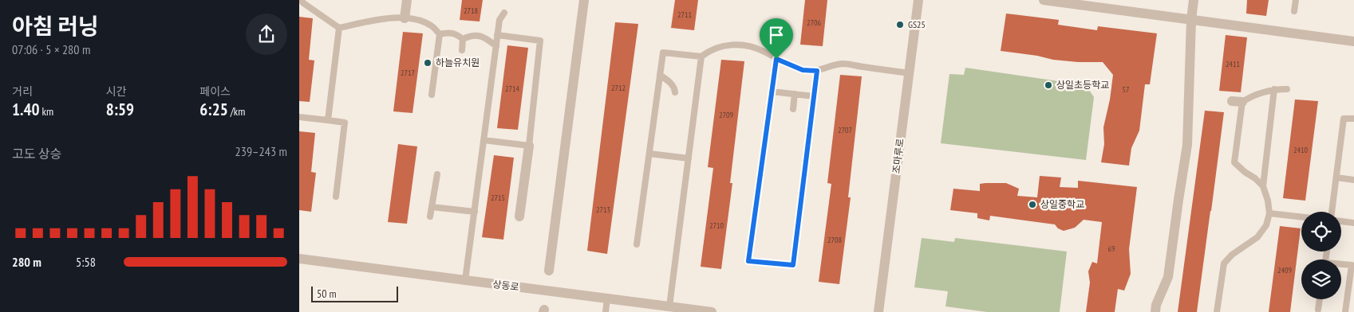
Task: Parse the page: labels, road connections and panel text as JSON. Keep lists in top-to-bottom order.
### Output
{
  "streets": {
    "street": ["조마루로", "상동로"]
  },
  "places": [
    "GS25",
    "하늘유치원",
    "상일초등학교",
    "상일중학교"
  ],
  "house_numbers": [
    "2718",
    "2711",
    "2706",
    "2411",
    "2717",
    "2712",
    "2714",
    "57",
    "2709",
    "2707",
    "2410",
    "2715",
    "2713",
    "2710",
    "2708",
    "69",
    "2409"
  ],
  "scale_bar": "50 m",
  "page": {
    "heading": ["아침 러닝", "07:06 · 5 × 280 m"],
    "stats": [
      ["거리", "1.40 km"],
      ["시간", "8:59"],
      ["페이스", "6:25 /km"]
    ],
    "chart": ["고도 상승", "239–243 m"],
    "list": [
      {
        "name": "280 m",
        "note": "5:58"
      }
    ],
    "scale": "50 m"
  }
}
